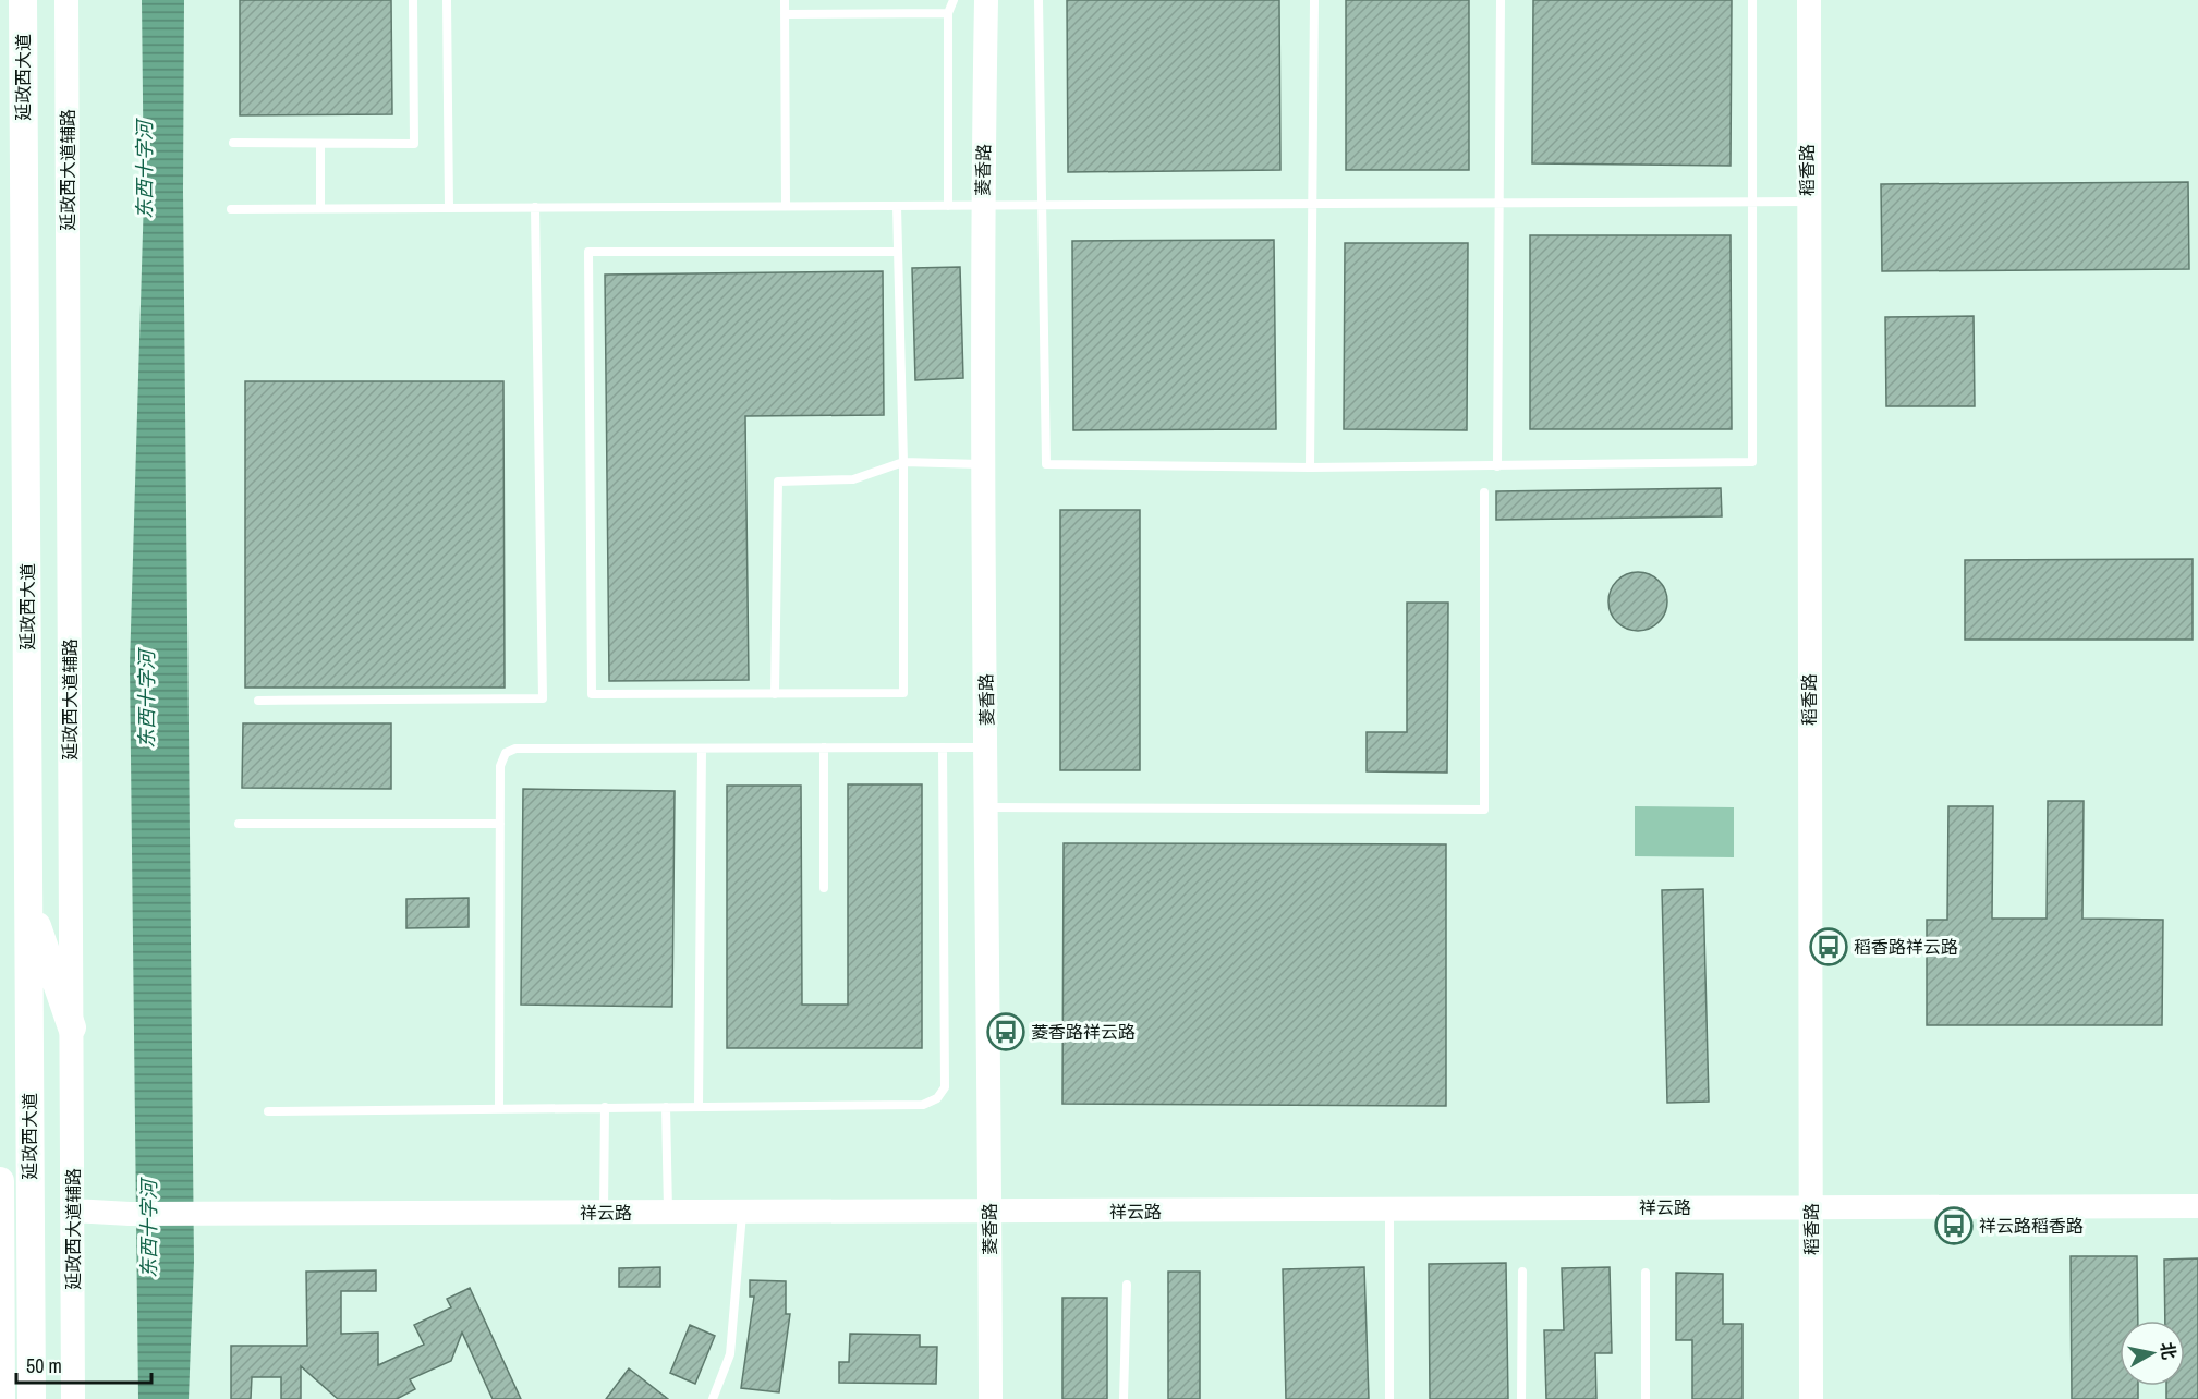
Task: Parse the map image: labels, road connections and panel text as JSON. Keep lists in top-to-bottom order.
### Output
{
  "streets": {
    "main road": ["延政西大道"],
    "street": [
      "延政西大道辅路",
      "菱香路",
      "稻香路",
      "祥云路"
    ]
  },
  "crossings": [
    ["延政西大道辅路", "祥云路"],
    ["菱香路", "祥云路"],
    ["稻香路", "祥云路"]
  ],
  "water": ["东西十字河"],
  "places": {
    "bus stop": ["稻香路祥云路", "菱香路祥云路", "祥云路稻香路"]
  },
  "scale_bar": "50 m",
  "north": "right"
}
